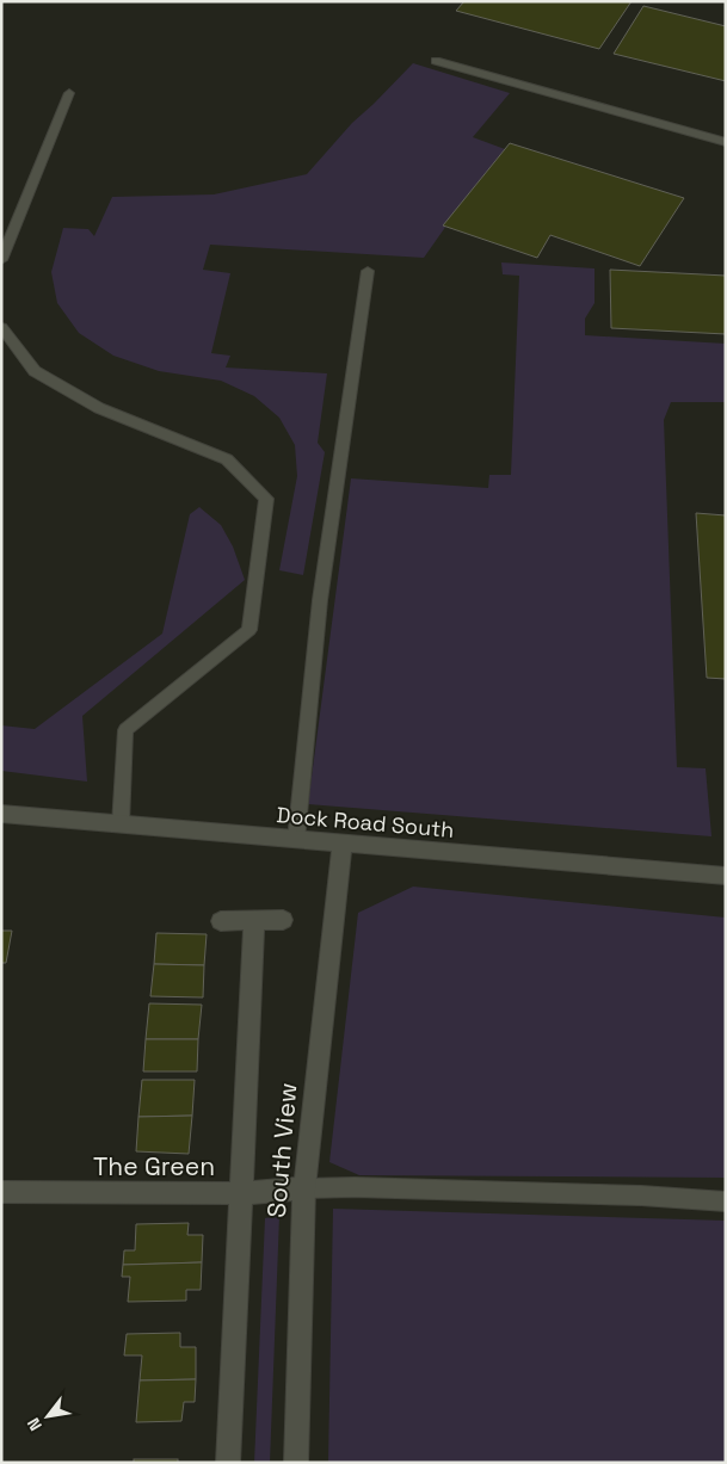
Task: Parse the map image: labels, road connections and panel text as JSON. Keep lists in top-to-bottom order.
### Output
{
  "streets": {
    "street": ["Dock Road South", "South View", "The Green"]
  },
  "crossings": [
    ["Dock Road South", "South View"],
    ["South View", "The Green"]
  ],
  "north": "bottom left"
}
